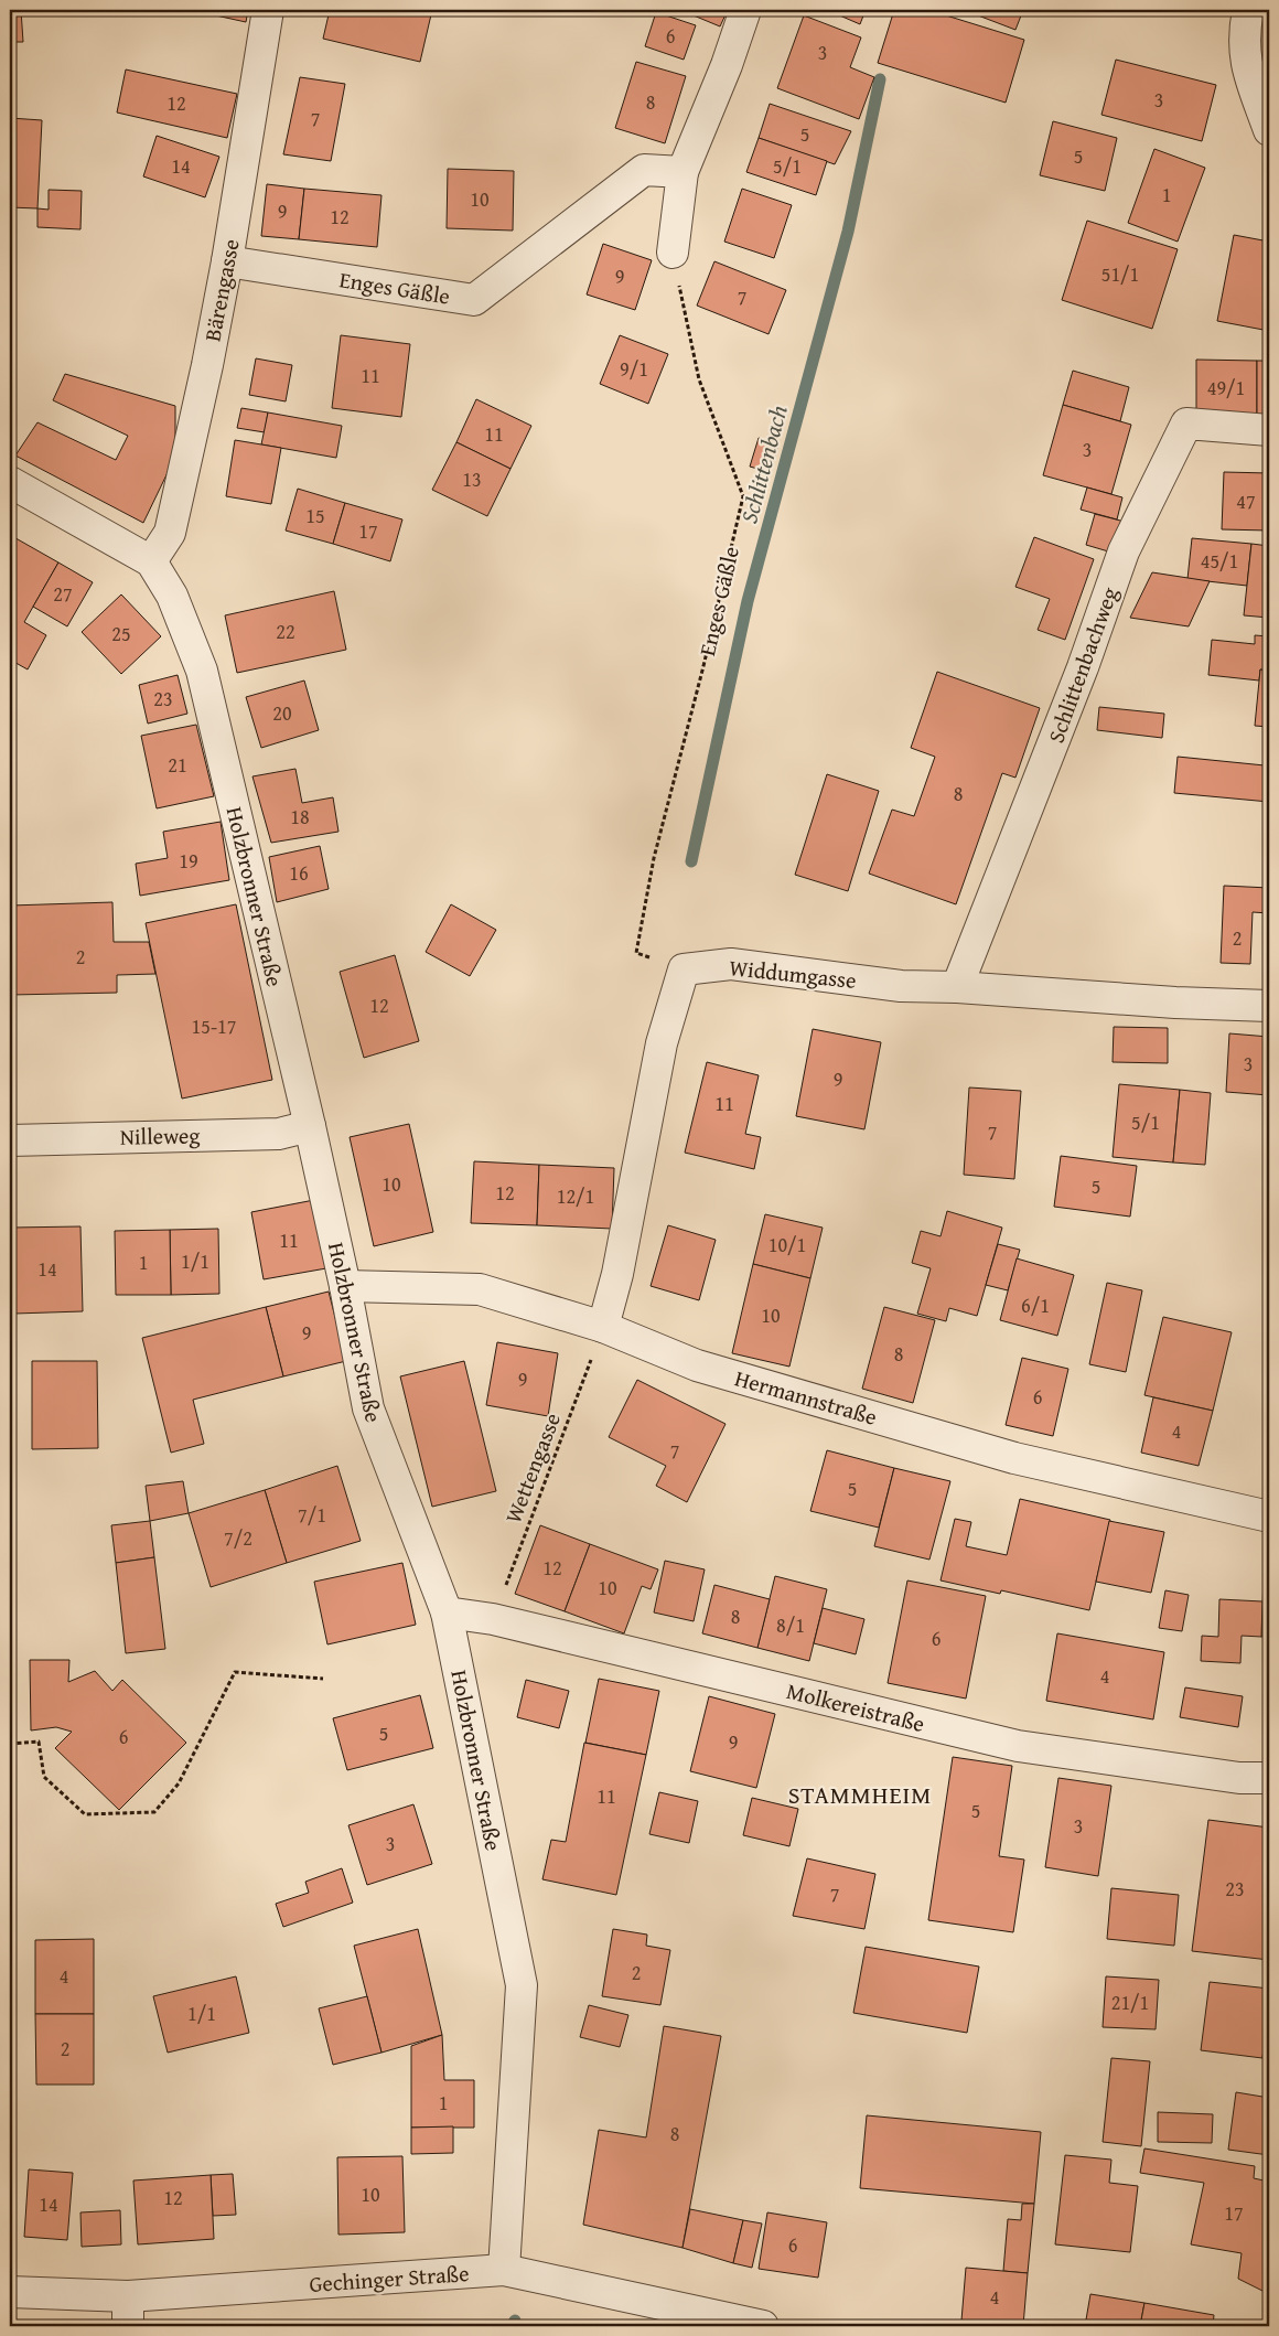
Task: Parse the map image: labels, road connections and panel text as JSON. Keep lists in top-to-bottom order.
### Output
{
  "streets": {
    "street": [
      "Enges Gäßle",
      "Bärengasse",
      "Schlittenbachweg",
      "Holzbronner Straße",
      "Widdumgasse",
      "Nilleweg",
      "Hermannstraße",
      "Molkereistraße",
      "Gechinger Straße"
    ],
    "path": ["Wettengasse"]
  },
  "crossings": [
    ["Enges Gäßle", "Bärengasse"],
    ["Enges Gäßle", "Widdumgasse"],
    ["Bärengasse", "Holzbronner Straße"],
    ["Schlittenbachweg", "Widdumgasse"],
    ["Holzbronner Straße", "Nilleweg"],
    ["Holzbronner Straße", "Hermannstraße"],
    ["Holzbronner Straße", "Molkereistraße"],
    ["Holzbronner Straße", "Gechinger Straße"],
    ["Hermannstraße", "Wettengasse"],
    ["Wettengasse", "Molkereistraße"]
  ],
  "districts": ["STAMMHEIM"],
  "water": ["Schlittenbach"],
  "house_numbers": [
    "6",
    "3",
    "3",
    "8",
    "12",
    "7",
    "5",
    "5",
    "14",
    "5/1",
    "1",
    "10",
    "9",
    "12",
    "51/1",
    "9",
    "7",
    "9/1",
    "11",
    "49/1",
    "11",
    "3",
    "13",
    "47",
    "15",
    "17",
    "45/1",
    "27",
    "22",
    "25",
    "23",
    "20",
    "21",
    "8",
    "18",
    "19",
    "16",
    "2",
    "2",
    "12",
    "15-17",
    "3",
    "9",
    "11",
    "5/1",
    "7",
    "10",
    "5",
    "12",
    "12/1",
    "11",
    "10/1",
    "1/1",
    "1",
    "14",
    "6/1",
    "10",
    "9",
    "8",
    "9",
    "6",
    "4",
    "7",
    "5",
    "7/1",
    "7/2",
    "12",
    "10",
    "8",
    "8/1",
    "6",
    "4",
    "5",
    "6",
    "9",
    "11",
    "5",
    "3",
    "3",
    "23",
    "7",
    "2",
    "4",
    "21/1",
    "1/1",
    "2",
    "1",
    "8",
    "10",
    "12",
    "14",
    "17",
    "6",
    "4"
  ]
}
